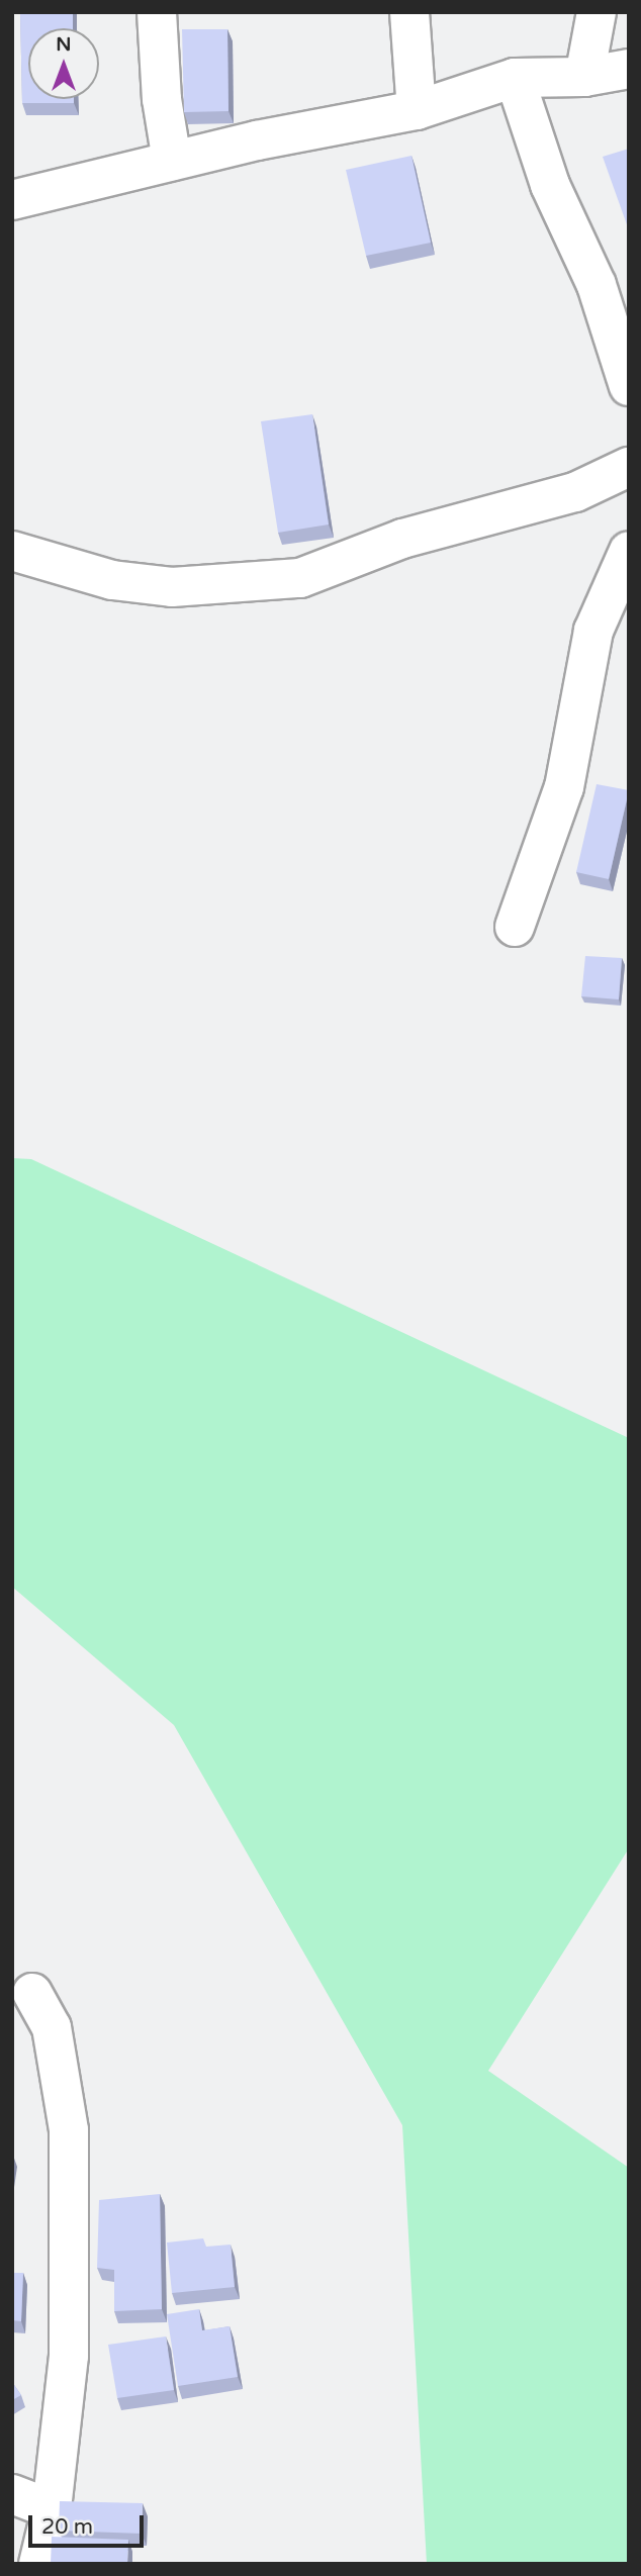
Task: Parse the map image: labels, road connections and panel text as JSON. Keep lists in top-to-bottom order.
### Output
{
  "scale_bar": "20 m",
  "north": "top"
}
